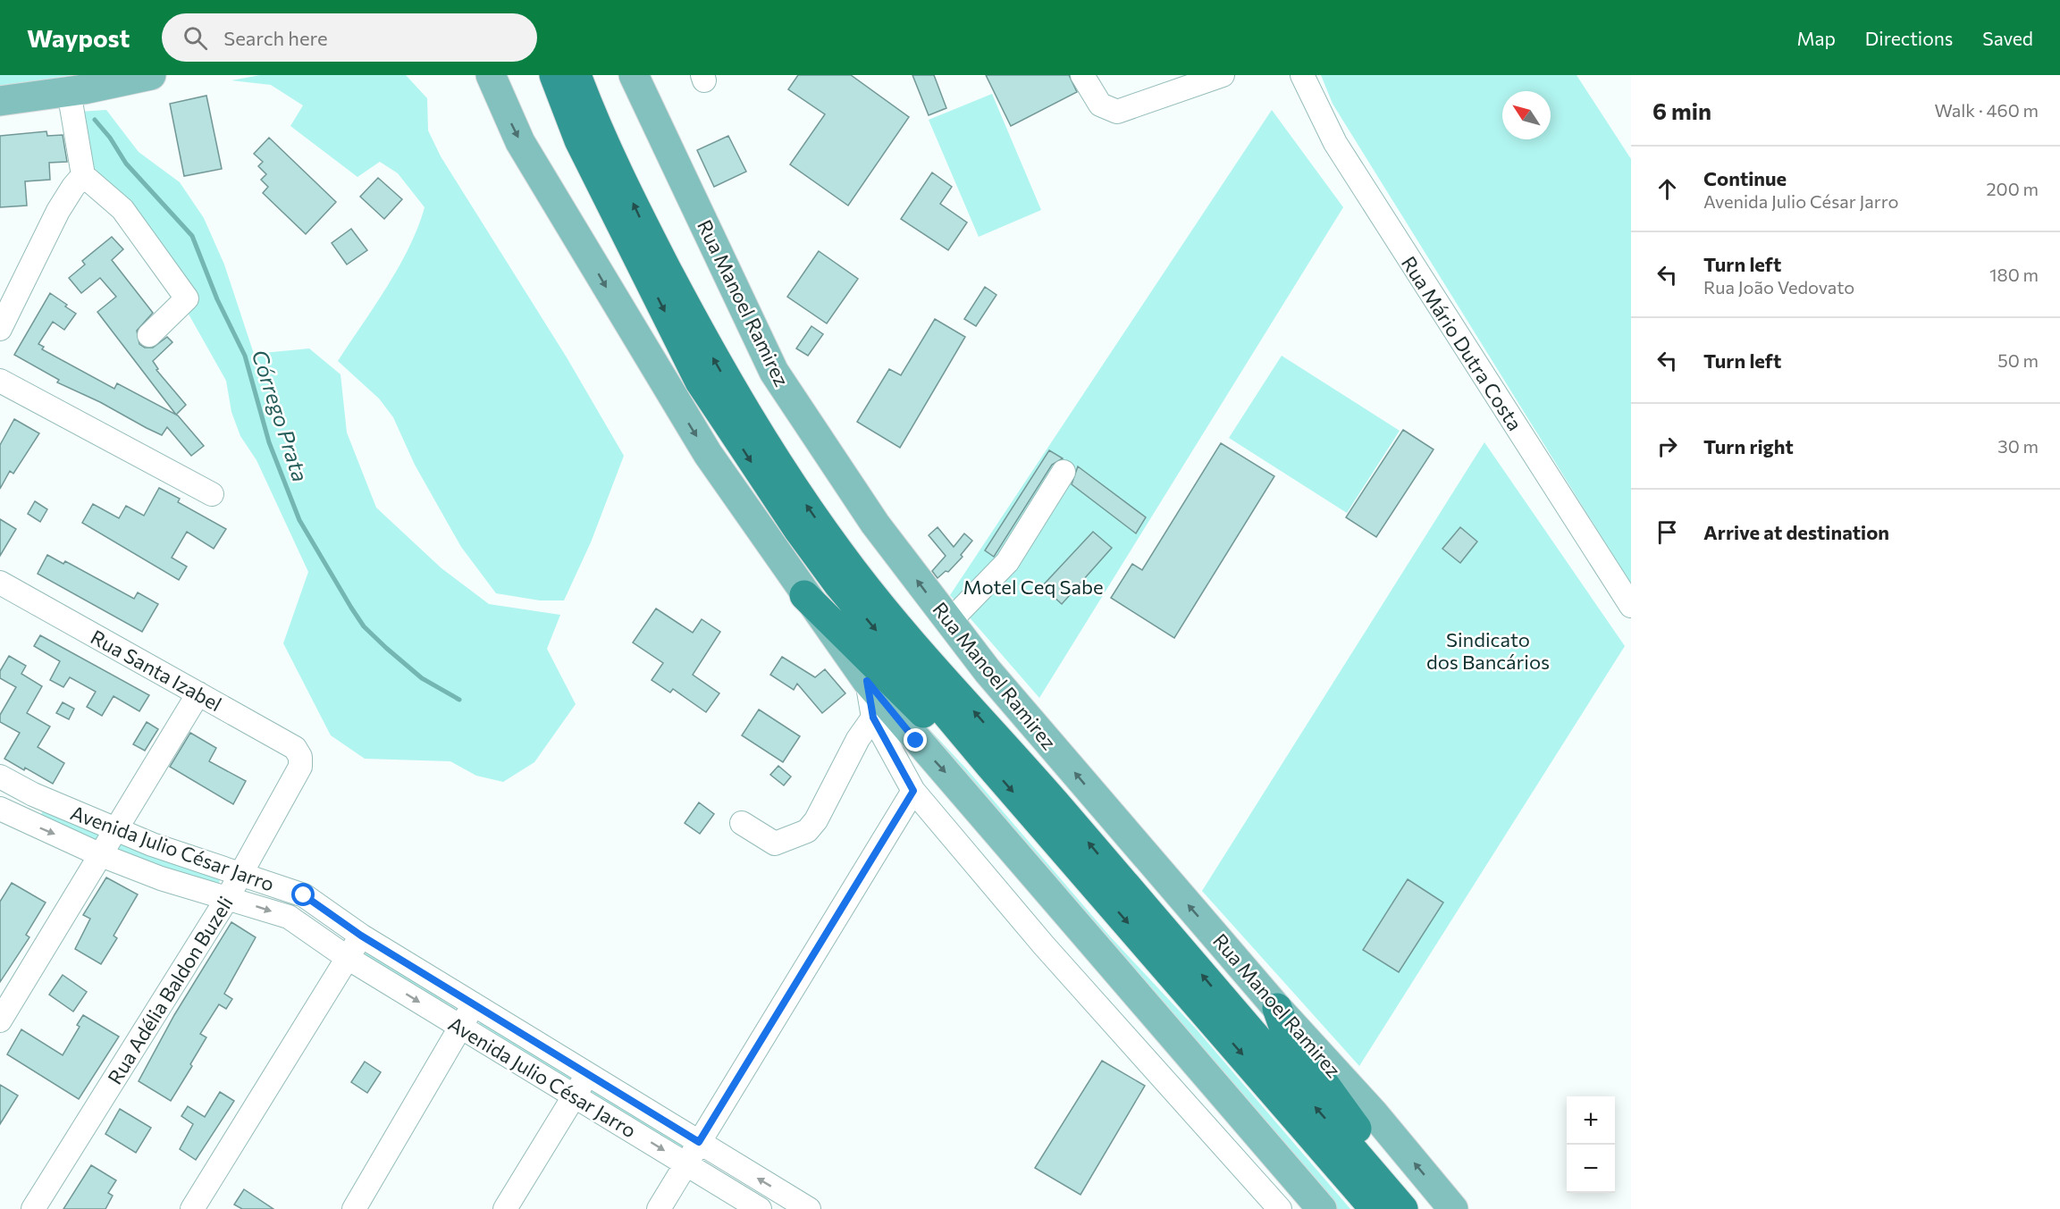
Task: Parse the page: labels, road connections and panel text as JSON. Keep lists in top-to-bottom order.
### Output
{
  "streets": {
    "main road": ["Rua Manoel Ramirez"],
    "street": [
      "Rua Mário Dutra Costa",
      "Rua Santa Izabel",
      "Avenida Julio César Jarro",
      "Rua Adélia Baldon Buzeli"
    ]
  },
  "crossings": [
    ["Rua Santa Izabel", "Rua Adélia Baldon Buzeli"],
    ["Avenida Julio César Jarro", "Rua Adélia Baldon Buzeli"]
  ],
  "water": ["Córrego Prata"],
  "parks": ["Motel Ceq Sabe", "Sindicato dos Bancários"],
  "north": "top left",
  "page": {
    "header": "Waypost",
    "search": "Search here",
    "nav": ["Map", "Directions", "Saved"],
    "heading": ["6 min", "Walk · 460 m"],
    "list": [
      ["Continue", "Avenida Julio César Jarro", "200 m"],
      ["Turn left", "Rua João Vedovato", "180 m"],
      ["Turn left", "50 m"],
      ["Turn right", "30 m"],
      "Arrive at destination"
    ],
    "map_buttons": ["+", "−"]
  }
}
